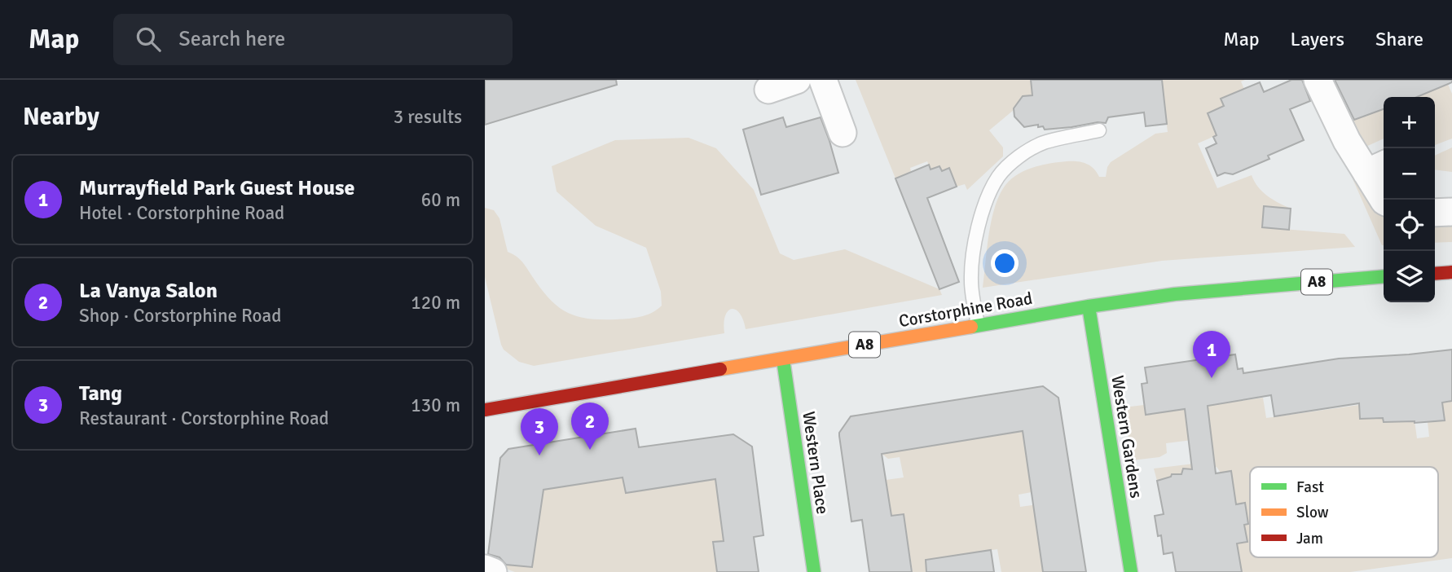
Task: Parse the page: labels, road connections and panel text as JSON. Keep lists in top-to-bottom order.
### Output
{
  "streets": {
    "main road": [
      "A8",
      "Corstorphine Road",
      "Western Gardens",
      "Western Place"
    ]
  },
  "crossings": [
    ["Corstorphine Road", "Western Gardens"],
    ["Corstorphine Road", "Western Place"]
  ],
  "legend": ["Fast", "Slow", "Jam"],
  "page": {
    "header": "Map",
    "search": "Search here",
    "nav": ["Map", "Layers", "Share"],
    "heading": ["Nearby", "3 results"],
    "map_buttons": ["+", "−"],
    "list": [
      {
        "mark": "1",
        "name": "Murrayfield Park Guest House",
        "note": "Hotel · Corstorphine Road",
        "value": "60 m"
      },
      {
        "mark": "2",
        "name": "La Vanya Salon",
        "note": "Shop · Corstorphine Road",
        "value": "120 m"
      },
      {
        "mark": "3",
        "name": "Tang",
        "note": "Restaurant · Corstorphine Road",
        "value": "130 m"
      }
    ],
    "pins": ["1", "2", "3"]
  }
}
